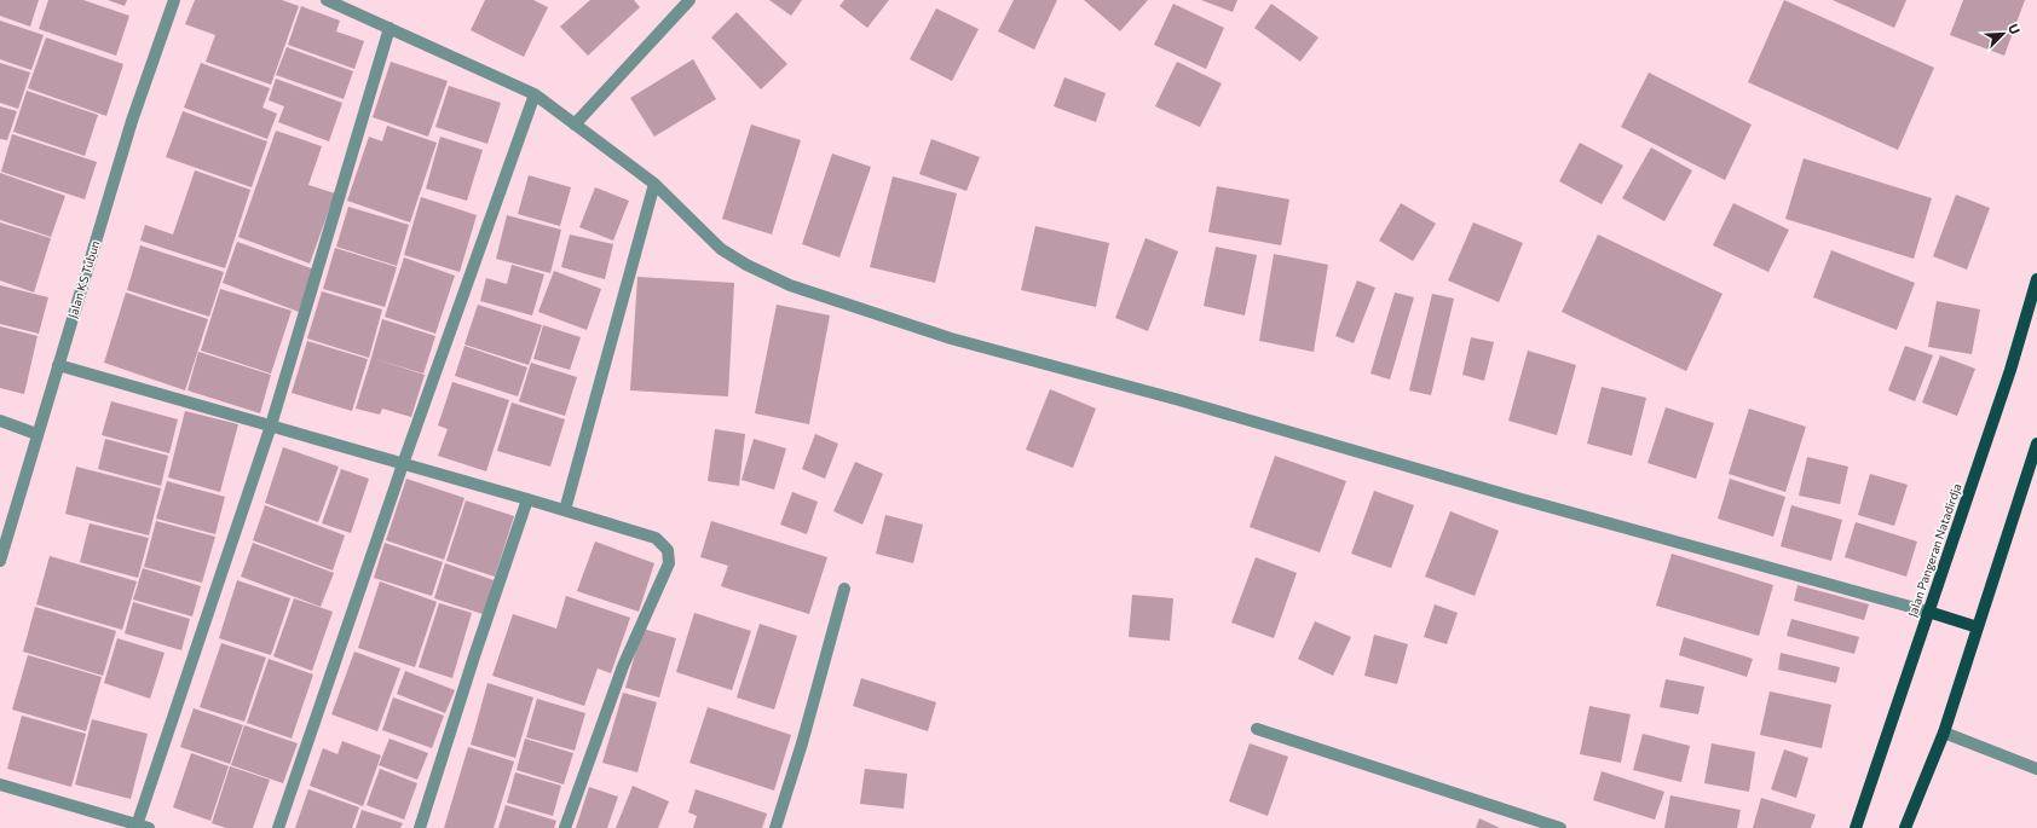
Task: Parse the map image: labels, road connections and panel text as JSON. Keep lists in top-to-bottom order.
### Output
{
  "streets": {
    "main road": ["Jalan Pangeran Natadirdja"],
    "street": ["Jalan KS Tubun"]
  },
  "north": "top right"
}
